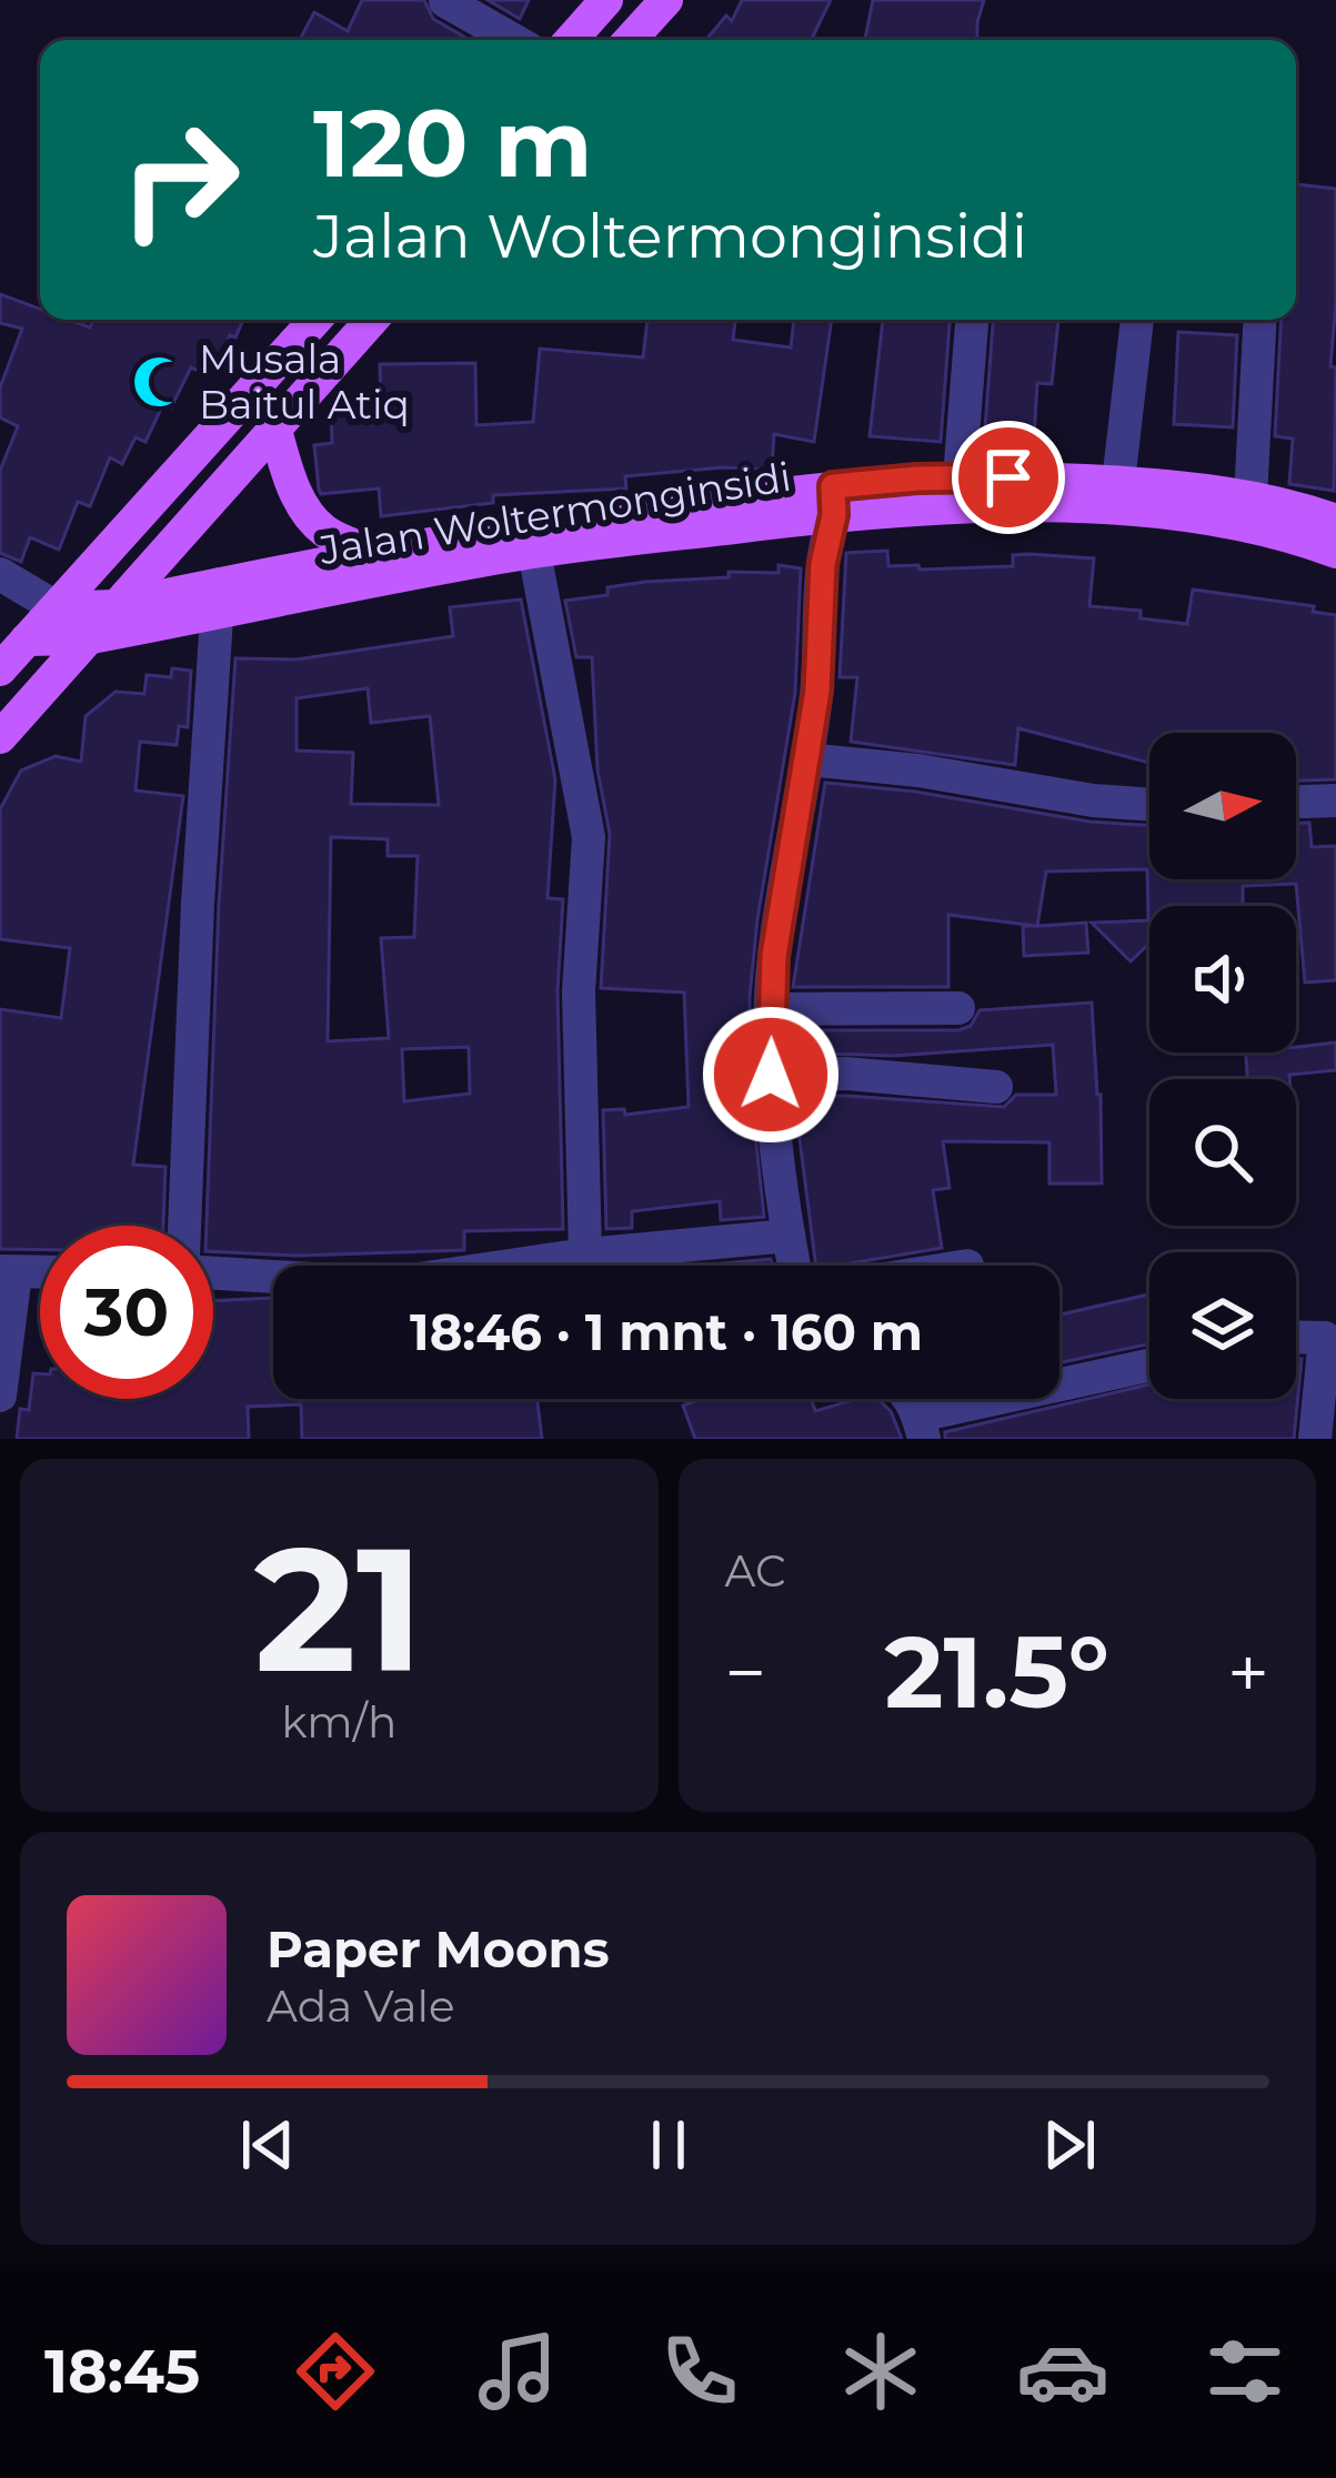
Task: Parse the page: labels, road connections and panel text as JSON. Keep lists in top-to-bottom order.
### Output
{
  "streets": {
    "main road": ["Jalan Woltermonginsidi"]
  },
  "places": {
    "mosque": ["Musala Baitul Atiq"]
  },
  "north": "right",
  "page": {
    "turn": ["120 m", "Jalan Woltermonginsidi"],
    "limit": "30",
    "trip": "18:46 · 1 mnt · 160 m",
    "tile": [
      ["21", "km/h"],
      "AC"
    ],
    "heat": ["−", "21.5°", "+"],
    "song": ["Paper Moons", "Ada Vale"],
    "tabs": "18:45"
  }
}
